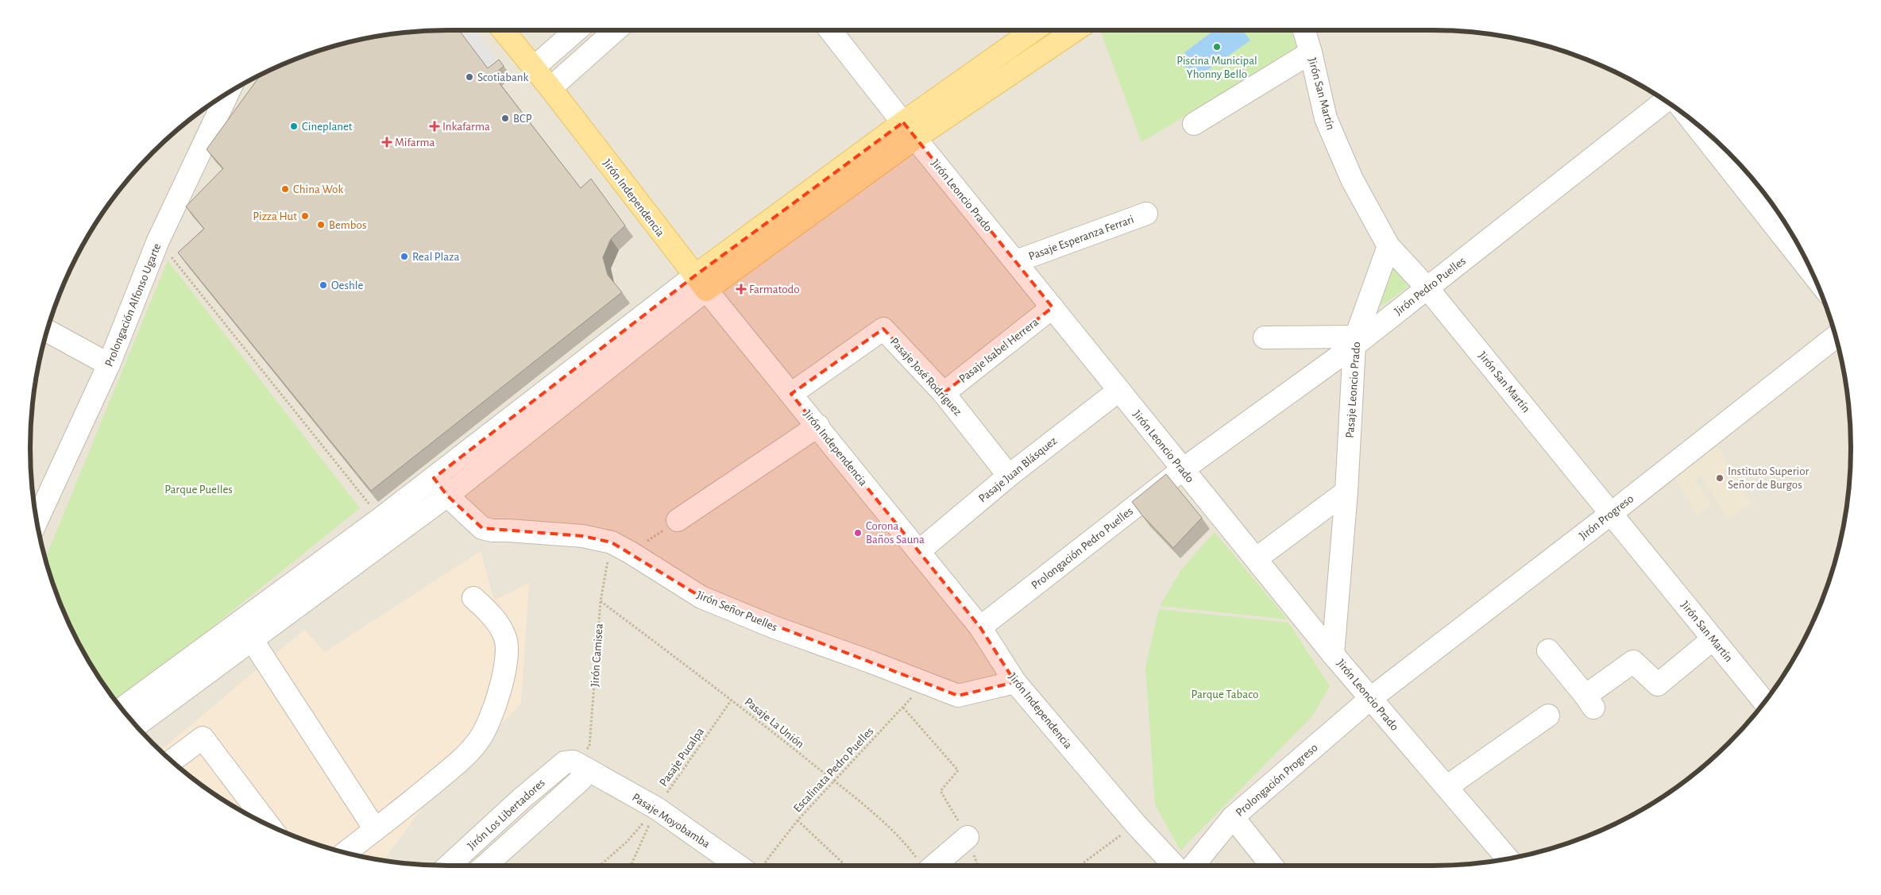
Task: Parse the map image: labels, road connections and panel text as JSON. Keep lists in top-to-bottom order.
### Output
{
  "streets": {
    "main road": ["Jirón Independencia"],
    "street": [
      "Jirón San Martín",
      "Jirón Leoncio Prado",
      "Pasaje Esperanza Ferrari",
      "Jirón Pedro Puelles",
      "Prolongación Alfonso Ugarte",
      "Pasaje Isabel Herrera",
      "Pasaje José Rodríguez",
      "Pasaje Leoncio Prado",
      "Pasaje Juan Blásquez",
      "Jirón Progreso",
      "Prolongación Pedro Puelles",
      "Jirón Señor Puelles",
      "Prolongación Progreso",
      "Jirón Los Libertadores",
      "Pasaje Moyobamba"
    ],
    "path": [
      "Jirón Camisea",
      "Pasaje La Unión",
      "Pasaje Pucalpa",
      "Escalinata Pedro Puelles"
    ]
  },
  "crossings": [
    ["Jirón San Martín", "Jirón Pedro Puelles"],
    ["Jirón San Martín", "Pasaje Leoncio Prado"],
    ["Jirón San Martín", "Jirón Progreso"],
    ["Jirón Leoncio Prado", "Pasaje Esperanza Ferrari"],
    ["Jirón Leoncio Prado", "Jirón Pedro Puelles"],
    ["Jirón Leoncio Prado", "Pasaje Isabel Herrera"],
    ["Jirón Leoncio Prado", "Pasaje Leoncio Prado"],
    ["Jirón Leoncio Prado", "Pasaje Juan Blásquez"],
    ["Jirón Leoncio Prado", "Jirón Progreso"],
    ["Jirón Leoncio Prado", "Prolongación Pedro Puelles"],
    ["Jirón Leoncio Prado", "Prolongación Progreso"],
    ["Jirón Independencia", "Pasaje José Rodríguez"],
    ["Jirón Independencia", "Pasaje Juan Blásquez"],
    ["Jirón Independencia", "Prolongación Pedro Puelles"],
    ["Jirón Independencia", "Jirón Señor Puelles"],
    ["Jirón Pedro Puelles", "Pasaje Leoncio Prado"],
    ["Jirón Pedro Puelles", "Prolongación Pedro Puelles"],
    ["Pasaje Isabel Herrera", "Pasaje José Rodríguez"],
    ["Pasaje José Rodríguez", "Pasaje Juan Blásquez"],
    ["Jirón Progreso", "Prolongación Progreso"],
    ["Jirón Señor Puelles", "Jirón Camisea"],
    ["Jirón Señor Puelles", "Escalinata Pedro Puelles"],
    ["Jirón Camisea", "Pasaje La Unión"],
    ["Jirón Camisea", "Jirón Los Libertadores"],
    ["Jirón Camisea", "Pasaje Moyobamba"],
    ["Pasaje La Unión", "Pasaje Pucalpa"],
    ["Pasaje La Unión", "Escalinata Pedro Puelles"],
    ["Pasaje Pucalpa", "Pasaje Moyobamba"],
    ["Jirón Los Libertadores", "Pasaje Moyobamba"]
  ],
  "parks": ["Parque Puelles", "Parque Tabaco"],
  "places": {
    "other": [
      "Piscina Municipal Yhonny Bello",
      "Scotiabank",
      "BCP",
      "Cineplanet",
      "China Wok",
      "Pizza Hut",
      "Bembos",
      "Real Plaza",
      "Oeshle",
      "Instituto Superior Señor de Burgos",
      "Corona Baños Sauna"
    ],
    "health": ["Inkafarma", "Mifarma", "Farmatodo"]
  }
}
